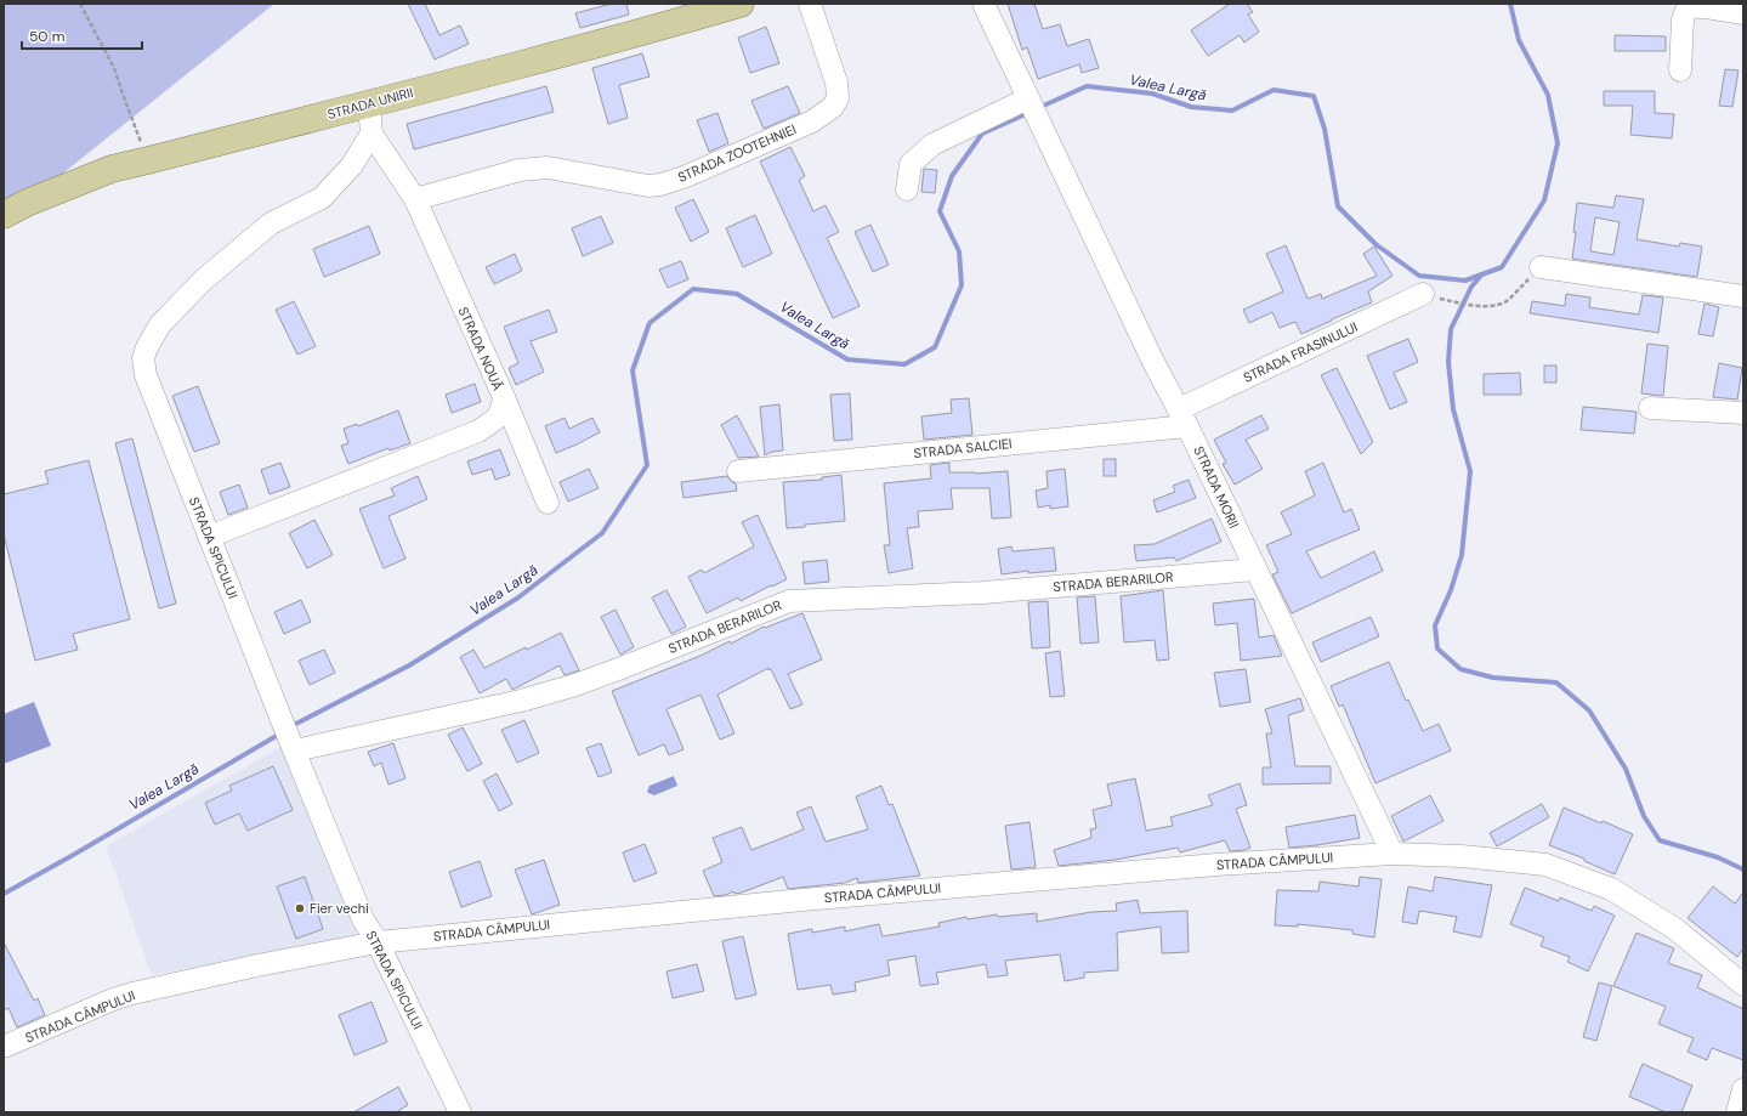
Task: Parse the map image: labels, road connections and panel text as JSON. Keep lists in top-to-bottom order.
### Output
{
  "streets": {
    "main road": ["STRADA UNIRII"],
    "street": [
      "STRADA ZOOTEHNIEI",
      "STRADA NOUĂ",
      "STRADA FRASINULUI",
      "STRADA SALCIEI",
      "STRADA MORII",
      "STRADA SPICULUI",
      "STRADA BERARILOR",
      "STRADA CÂMPULUI"
    ]
  },
  "crossings": [
    ["STRADA UNIRII", "STRADA NOUĂ"],
    ["STRADA ZOOTEHNIEI", "STRADA NOUĂ"],
    ["STRADA NOUĂ", "STRADA SPICULUI"],
    ["STRADA FRASINULUI", "STRADA SALCIEI"],
    ["STRADA FRASINULUI", "STRADA MORII"],
    ["STRADA SALCIEI", "STRADA MORII"],
    ["STRADA MORII", "STRADA BERARILOR"],
    ["STRADA MORII", "STRADA CÂMPULUI"],
    ["STRADA SPICULUI", "STRADA BERARILOR"],
    ["STRADA SPICULUI", "STRADA CÂMPULUI"]
  ],
  "water": ["Valea Largă"],
  "places": ["Fier vechi"],
  "scale_bar": "50 m"
}
